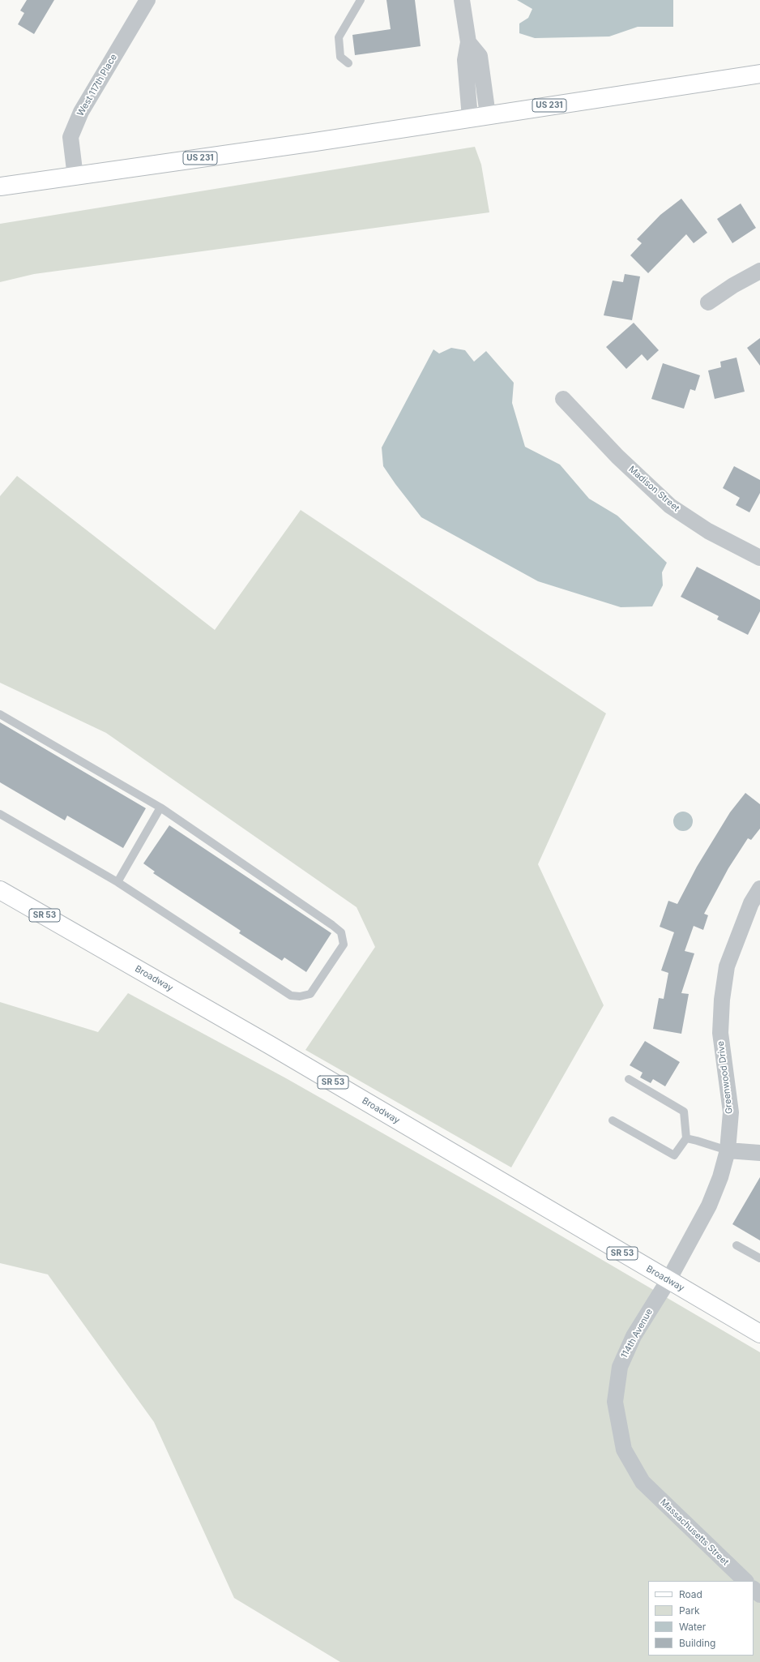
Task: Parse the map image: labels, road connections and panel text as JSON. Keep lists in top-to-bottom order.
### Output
{
  "streets": {
    "main road": ["US 231", "SR 53", "Broadway"],
    "street": [
      "West 117th Place",
      "Madison Street",
      "Greenwood Drive",
      "114th Avenue",
      "Massachusetts Street"
    ]
  },
  "crossings": [
    ["West 117th Place", "US 231"],
    ["Broadway", "Greenwood Drive"],
    ["Broadway", "114th Avenue"],
    ["Greenwood Drive", "114th Avenue"],
    ["114th Avenue", "Massachusetts Street"]
  ],
  "legend": [
    "Road",
    "Park",
    "Water",
    "Building"
  ]
}
